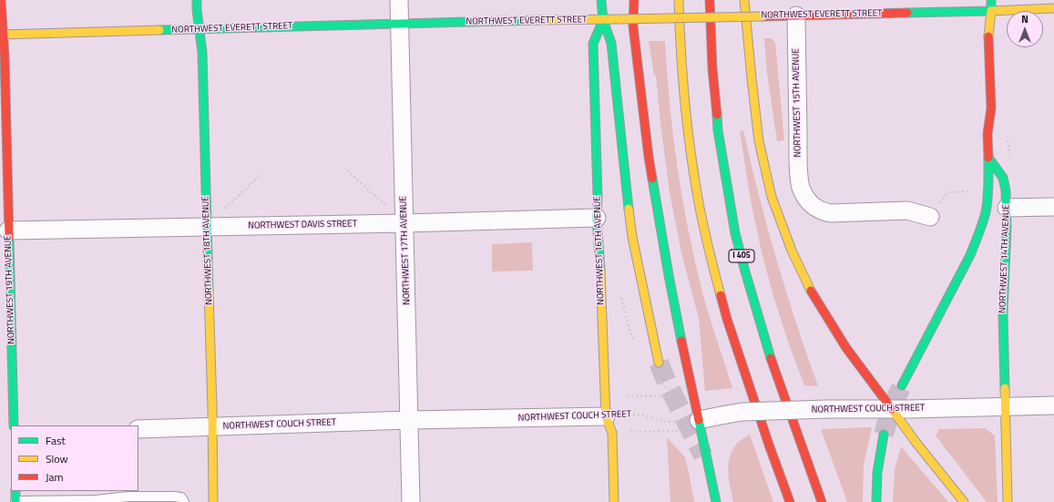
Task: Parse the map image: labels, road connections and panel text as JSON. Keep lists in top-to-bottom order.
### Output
{
  "streets": {
    "main road": [
      "NORTHWEST EVERETT STREET",
      "NORTHWEST 18TH AVENUE",
      "NORTHWEST 16TH AVENUE",
      "I 405",
      "NORTHWEST 14TH AVENUE",
      "NORTHWEST 19TH AVENUE"
    ],
    "street": [
      "NORTHWEST 15TH AVENUE",
      "NORTHWEST DAVIS STREET",
      "NORTHWEST 17TH AVENUE",
      "NORTHWEST COUCH STREET"
    ]
  },
  "crossings": [
    ["NORTHWEST EVERETT STREET", "NORTHWEST 15TH AVENUE"],
    ["NORTHWEST EVERETT STREET", "NORTHWEST 18TH AVENUE"],
    ["NORTHWEST EVERETT STREET", "NORTHWEST 17TH AVENUE"],
    ["NORTHWEST EVERETT STREET", "NORTHWEST 16TH AVENUE"],
    ["NORTHWEST EVERETT STREET", "NORTHWEST 19TH AVENUE"],
    ["NORTHWEST DAVIS STREET", "NORTHWEST 18TH AVENUE"],
    ["NORTHWEST DAVIS STREET", "NORTHWEST 17TH AVENUE"],
    ["NORTHWEST DAVIS STREET", "NORTHWEST 16TH AVENUE"],
    ["NORTHWEST DAVIS STREET", "NORTHWEST 19TH AVENUE"],
    ["NORTHWEST 18TH AVENUE", "NORTHWEST COUCH STREET"],
    ["NORTHWEST 17TH AVENUE", "NORTHWEST COUCH STREET"],
    ["NORTHWEST 16TH AVENUE", "NORTHWEST COUCH STREET"],
    ["NORTHWEST 14TH AVENUE", "NORTHWEST COUCH STREET"]
  ],
  "legend": ["Fast", "Slow", "Jam"],
  "north": "top"
}
